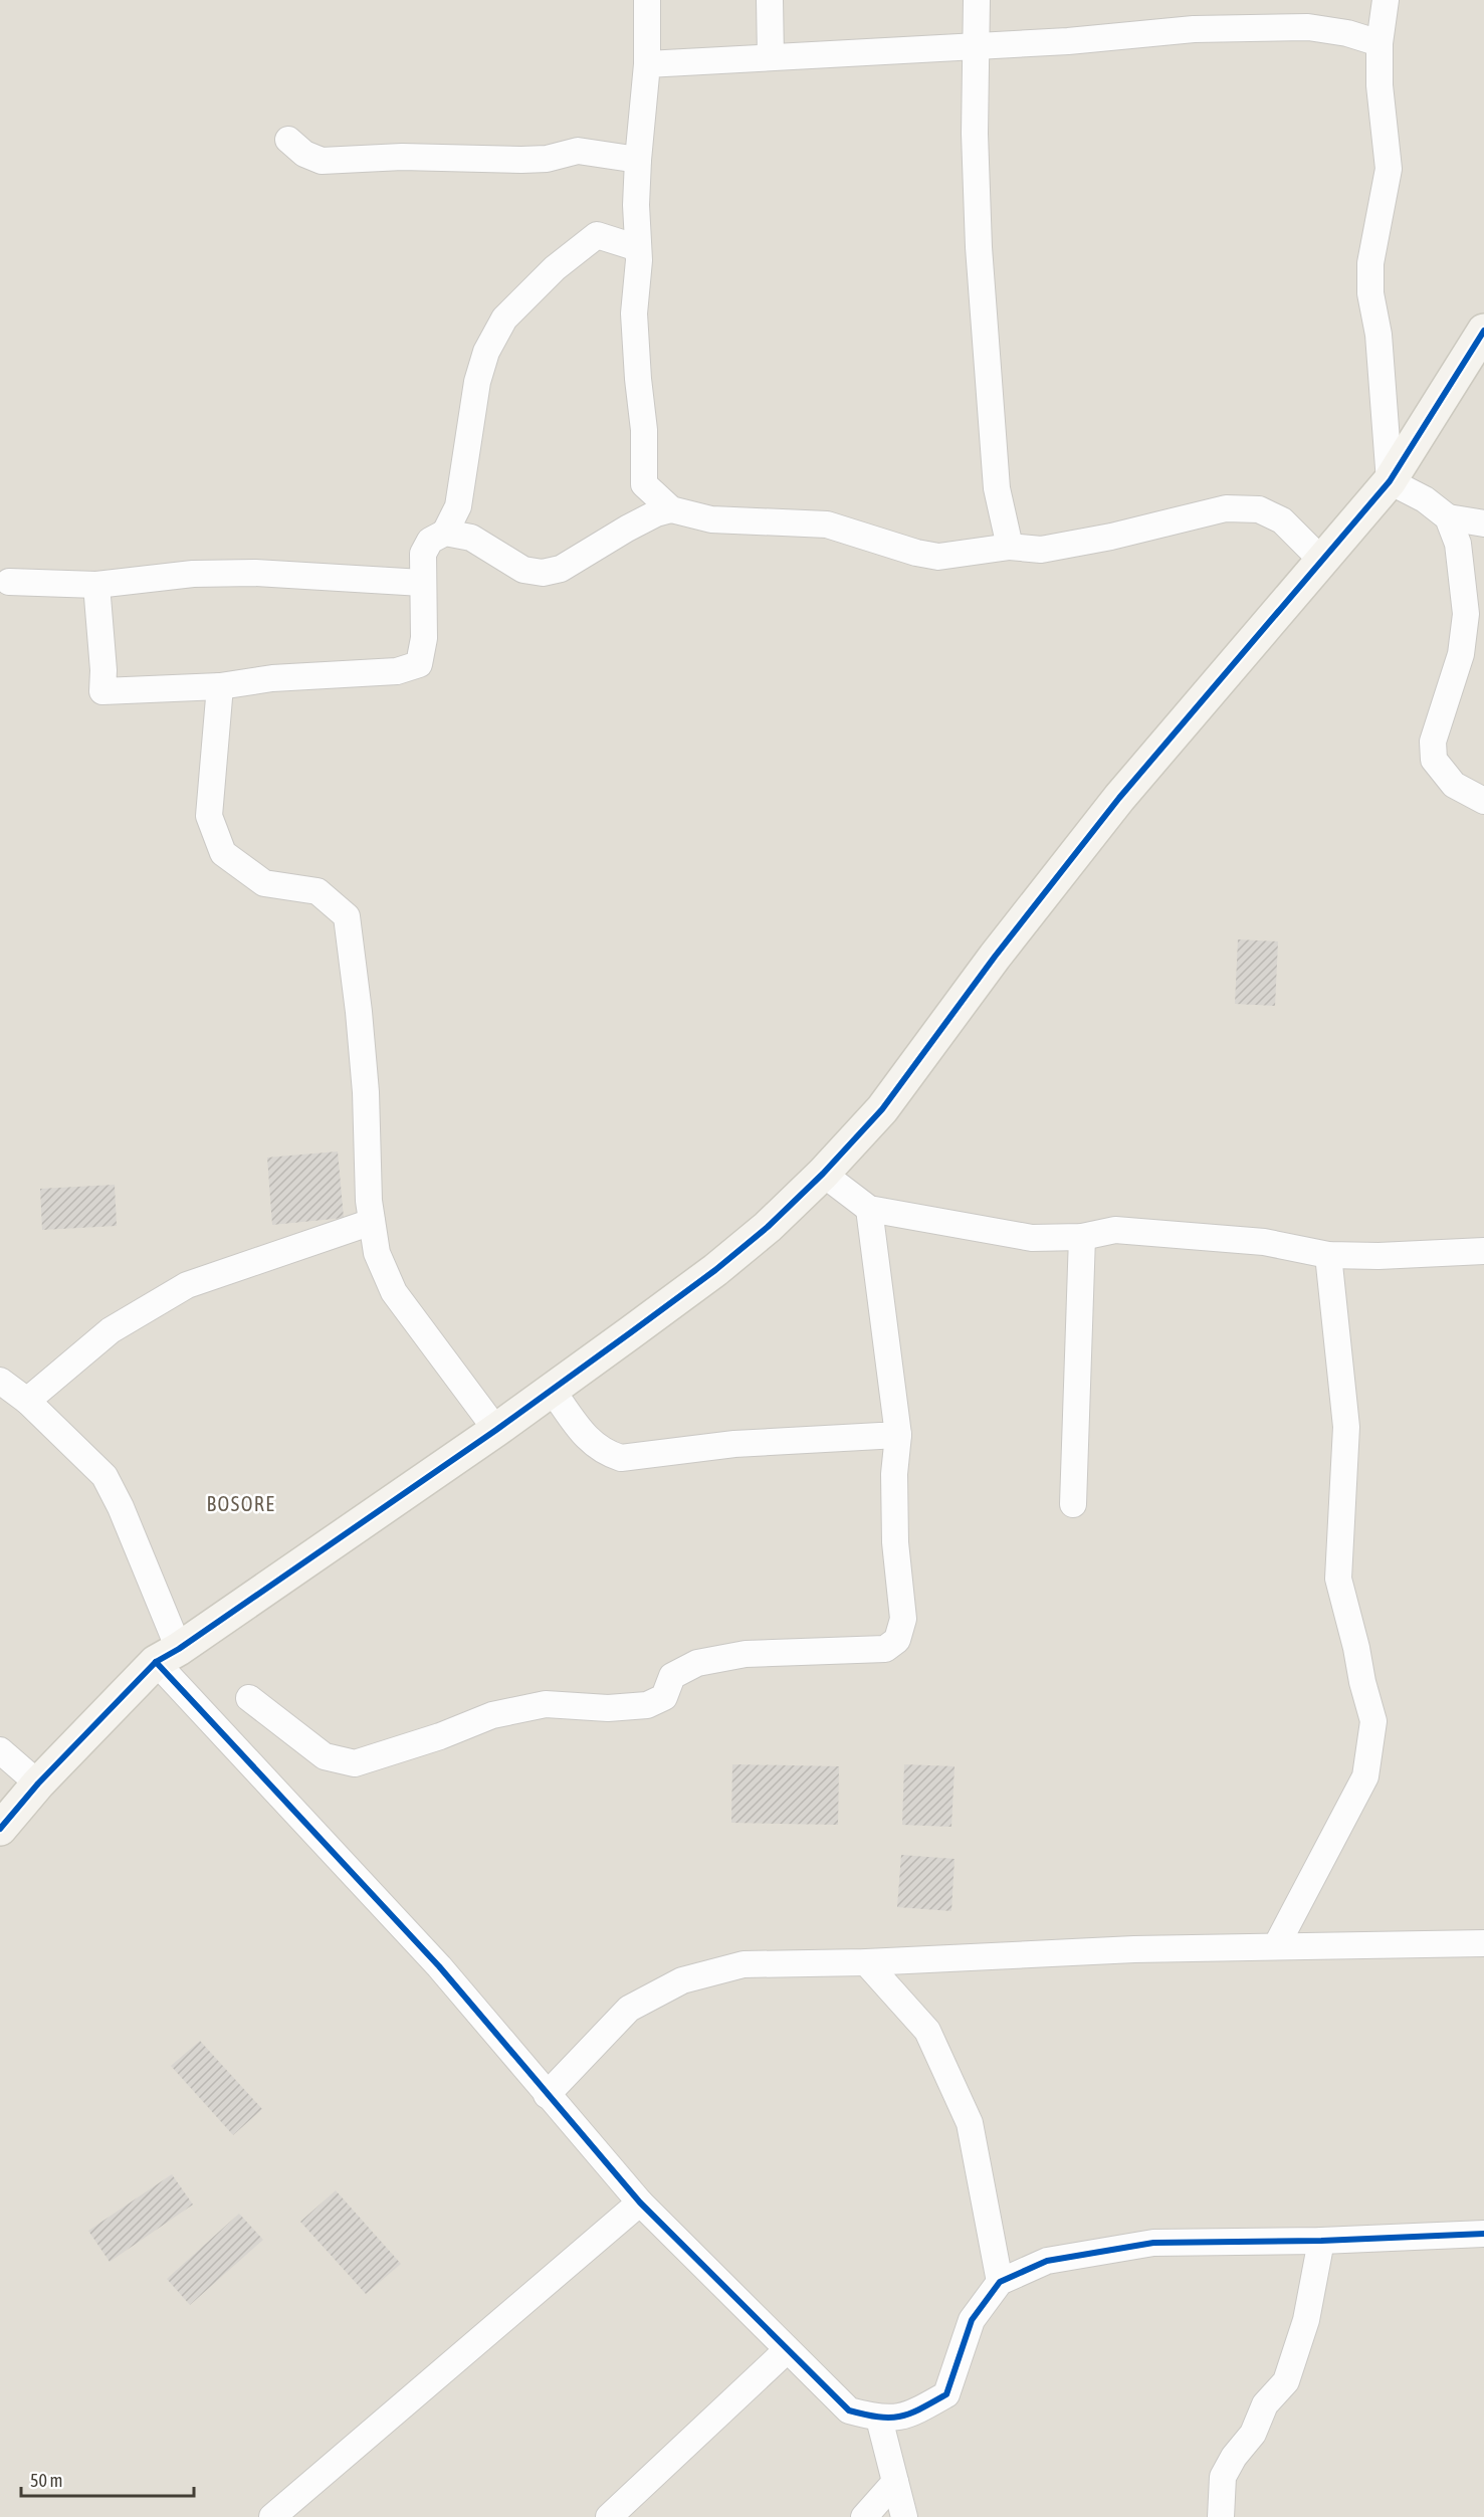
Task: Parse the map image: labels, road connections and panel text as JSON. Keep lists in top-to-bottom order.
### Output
{
  "districts": ["BOSORE"],
  "scale_bar": "50 m"
}
